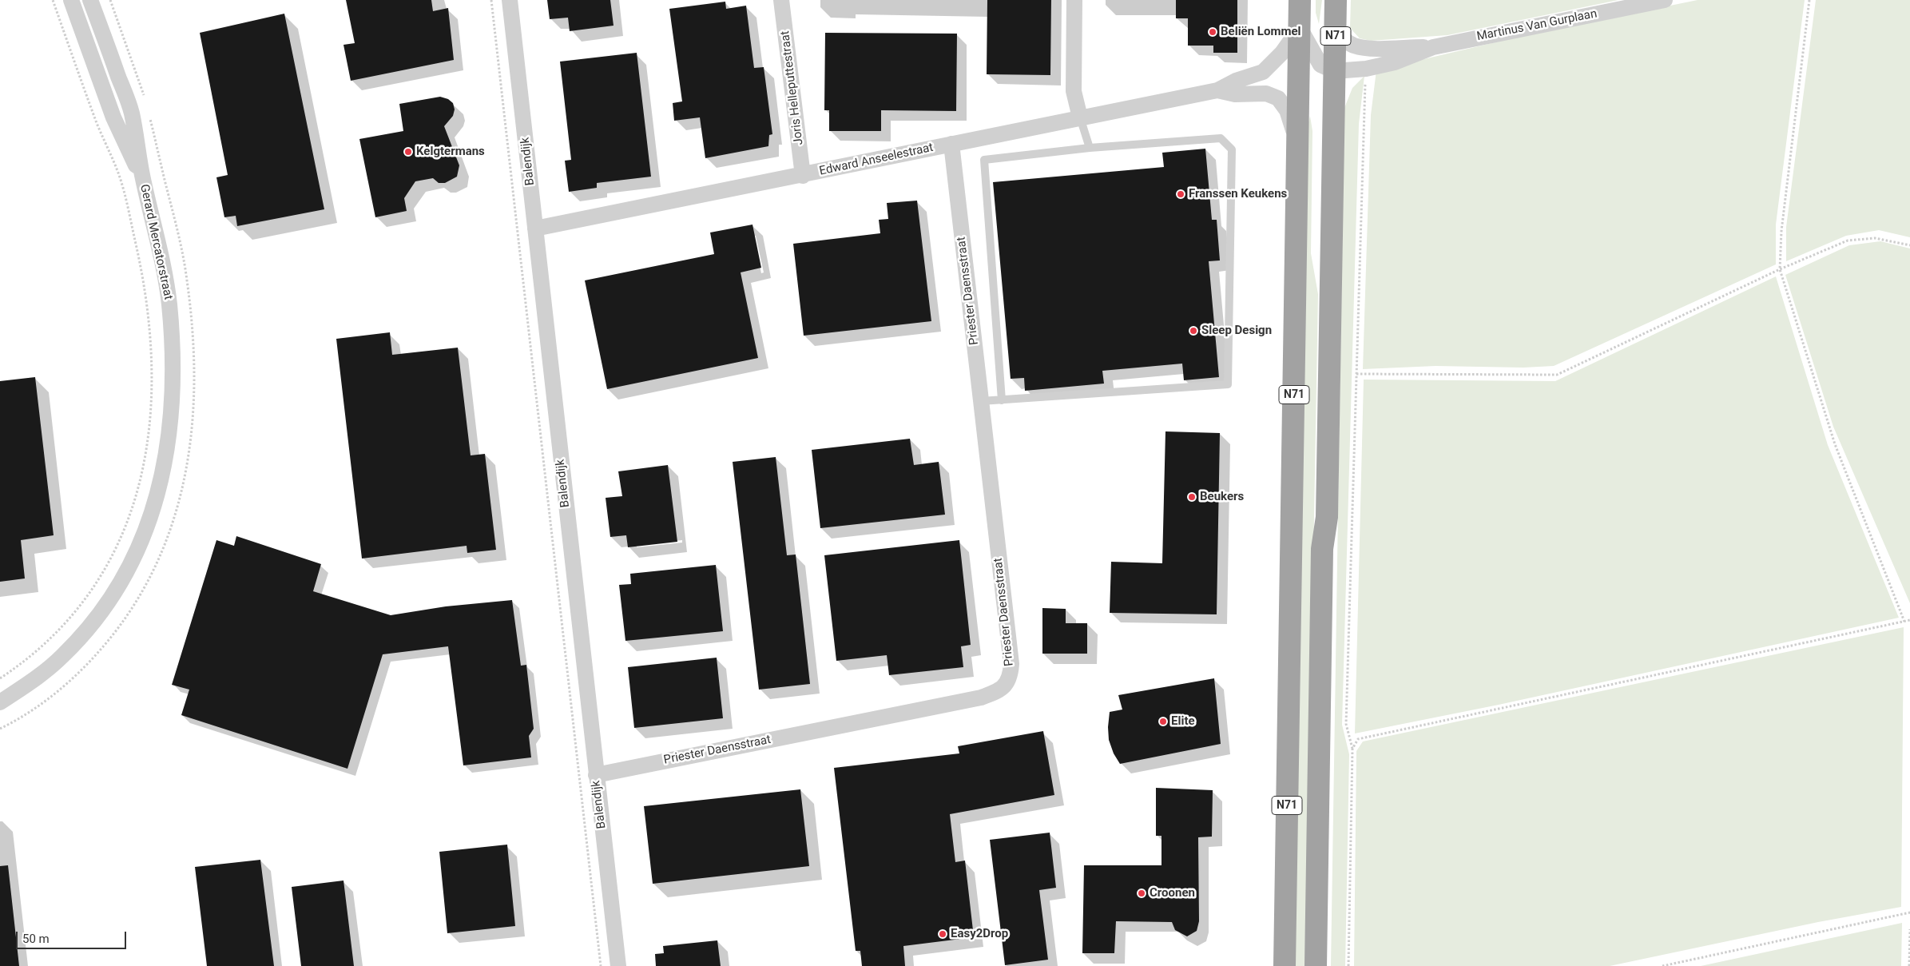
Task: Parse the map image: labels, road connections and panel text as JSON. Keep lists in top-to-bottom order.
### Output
{
  "streets": {
    "highway": ["N71"],
    "street": [
      "Martinus Van Gurplaan",
      "Joris Helleputtestraat",
      "Edward Anseelestraat",
      "Balendijk",
      "Gerard Mercatorstraat",
      "Priester Daensstraat"
    ]
  },
  "crossings": [
    ["Martinus Van Gurplaan", "N71"],
    ["N71", "Edward Anseelestraat"],
    ["Joris Helleputtestraat", "Edward Anseelestraat"],
    ["Edward Anseelestraat", "Balendijk"],
    ["Edward Anseelestraat", "Priester Daensstraat"],
    ["Balendijk", "Priester Daensstraat"]
  ],
  "places": [
    "Beliën Lommel",
    "Kelgtermans",
    "Franssen Keukens",
    "Sleep Design",
    "Beukers",
    "Elite",
    "Croonen",
    "Easy2Drop"
  ],
  "scale_bar": "50 m"
}
